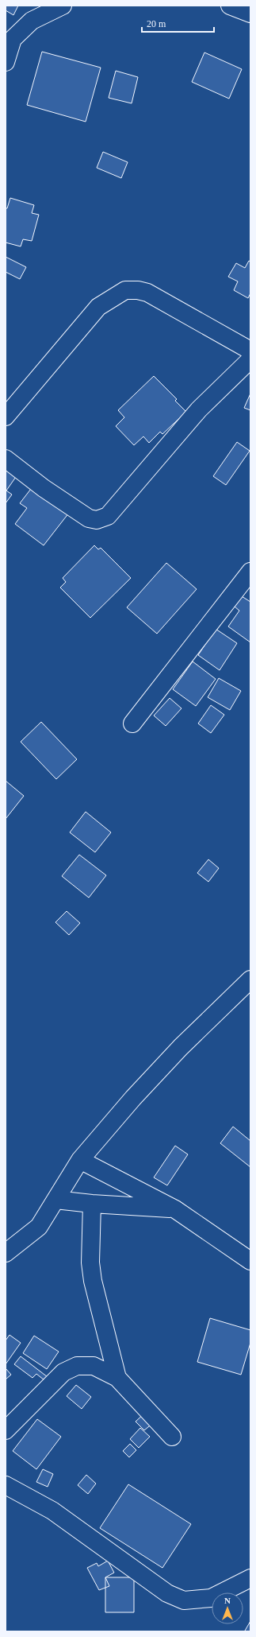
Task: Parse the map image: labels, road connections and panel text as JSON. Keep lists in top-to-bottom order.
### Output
{
  "scale_bar": "20 m",
  "north": "top"
}
